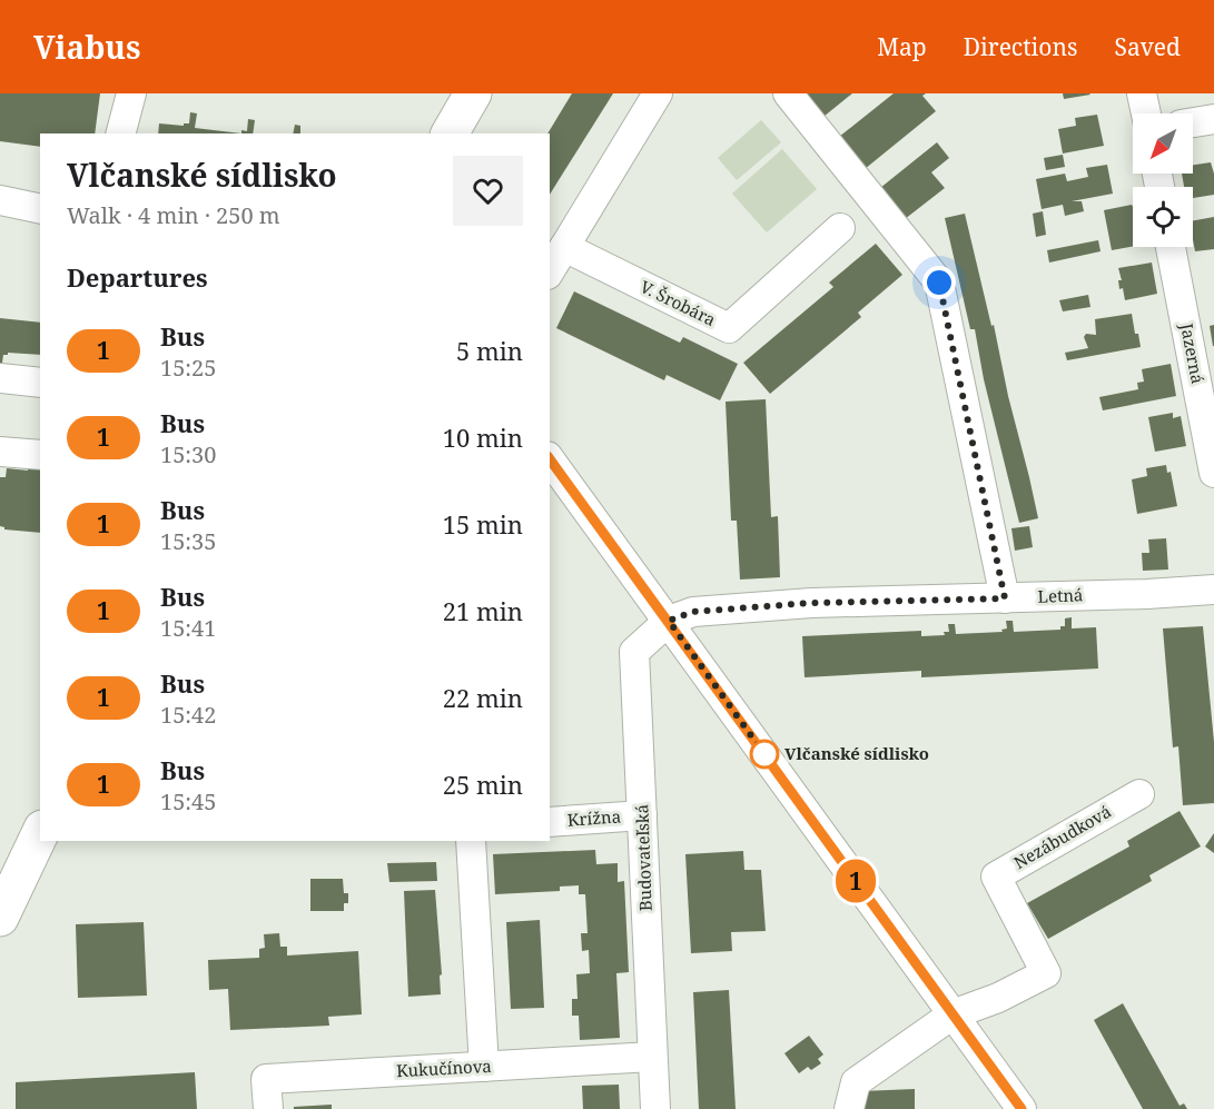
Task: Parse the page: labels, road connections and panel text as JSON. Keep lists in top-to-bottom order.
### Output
{
  "streets": {
    "street": [
      "V. Šrobára",
      "Jazerná",
      "Letná",
      "Krížna",
      "Nezábudková",
      "Budovateľská",
      "Kukučínova"
    ]
  },
  "crossings": [
    ["Letná", "Budovateľská"],
    ["Krížna", "Budovateľská"],
    ["Budovateľská", "Kukučínova"]
  ],
  "places": ["Vlčanské sídlisko"],
  "lines": ["bus line 1"],
  "north": "bottom left",
  "page": {
    "header": "Viabus",
    "nav": ["Map", "Directions", "Saved"],
    "on_map": "1",
    "heading": [
      ["Vlčanské sídlisko", "Walk · 4 min · 250 m"],
      "Departures"
    ],
    "list": [
      {
        "mark": "1",
        "name": "Bus",
        "note": "15:25",
        "value": "5 min"
      },
      {
        "mark": "1",
        "name": "Bus",
        "note": "15:30",
        "value": "10 min"
      },
      {
        "mark": "1",
        "name": "Bus",
        "note": "15:35",
        "value": "15 min"
      },
      {
        "mark": "1",
        "name": "Bus",
        "note": "15:41",
        "value": "21 min"
      },
      {
        "mark": "1",
        "name": "Bus",
        "note": "15:42",
        "value": "22 min"
      },
      {
        "mark": "1",
        "name": "Bus",
        "note": "15:45",
        "value": "25 min"
      }
    ]
  }
}
